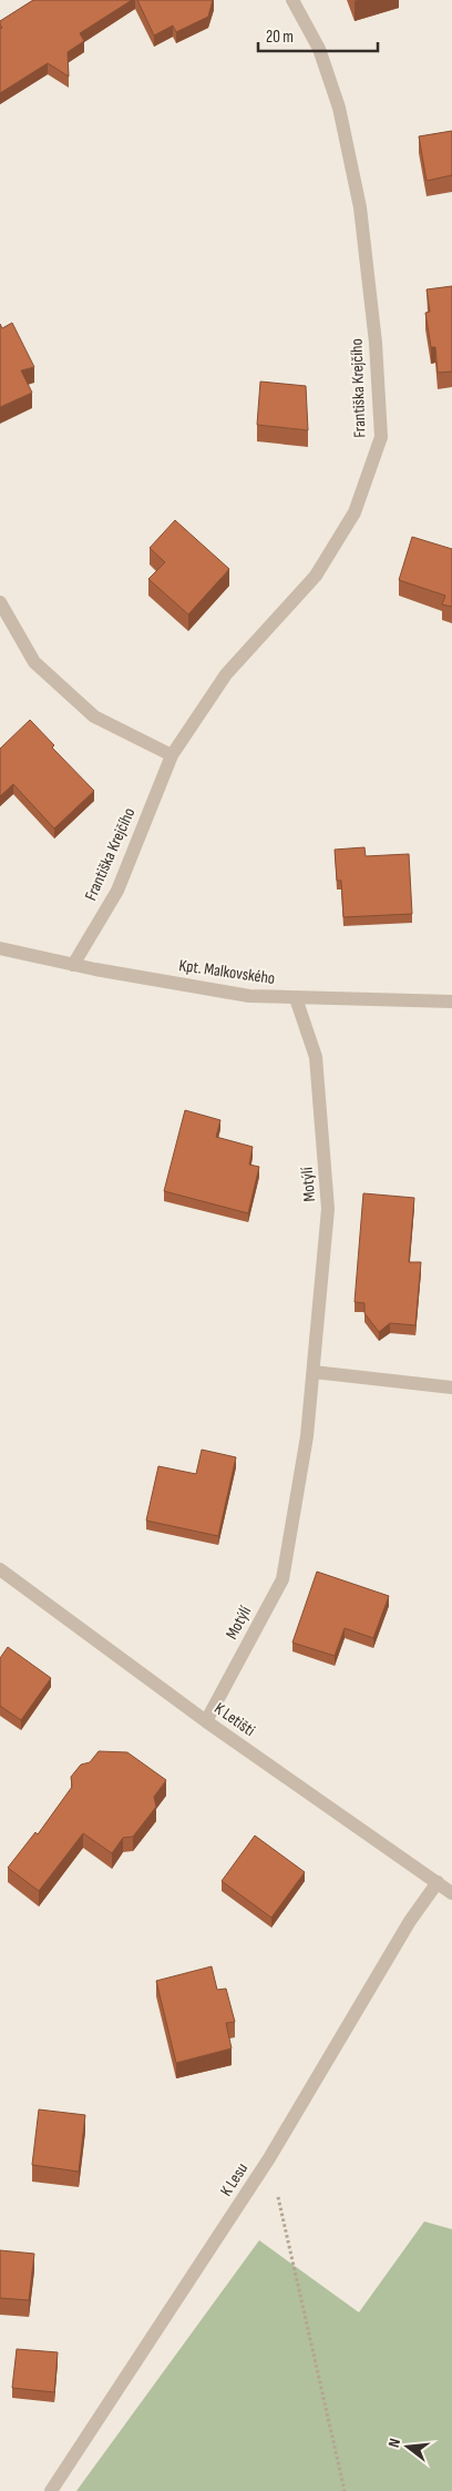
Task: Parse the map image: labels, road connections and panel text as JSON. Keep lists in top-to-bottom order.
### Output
{
  "streets": {
    "street": [
      "Františka Krejčího",
      "Kpt. Malkovského",
      "Motýlí",
      "K Letišti",
      "K Lesu"
    ]
  },
  "crossings": [
    ["Františka Krejčího", "Kpt. Malkovského"],
    ["Kpt. Malkovského", "Motýlí"],
    ["Motýlí", "K Letišti"],
    ["K Letišti", "K Lesu"]
  ],
  "scale_bar": "20 m",
  "north": "left"
}
